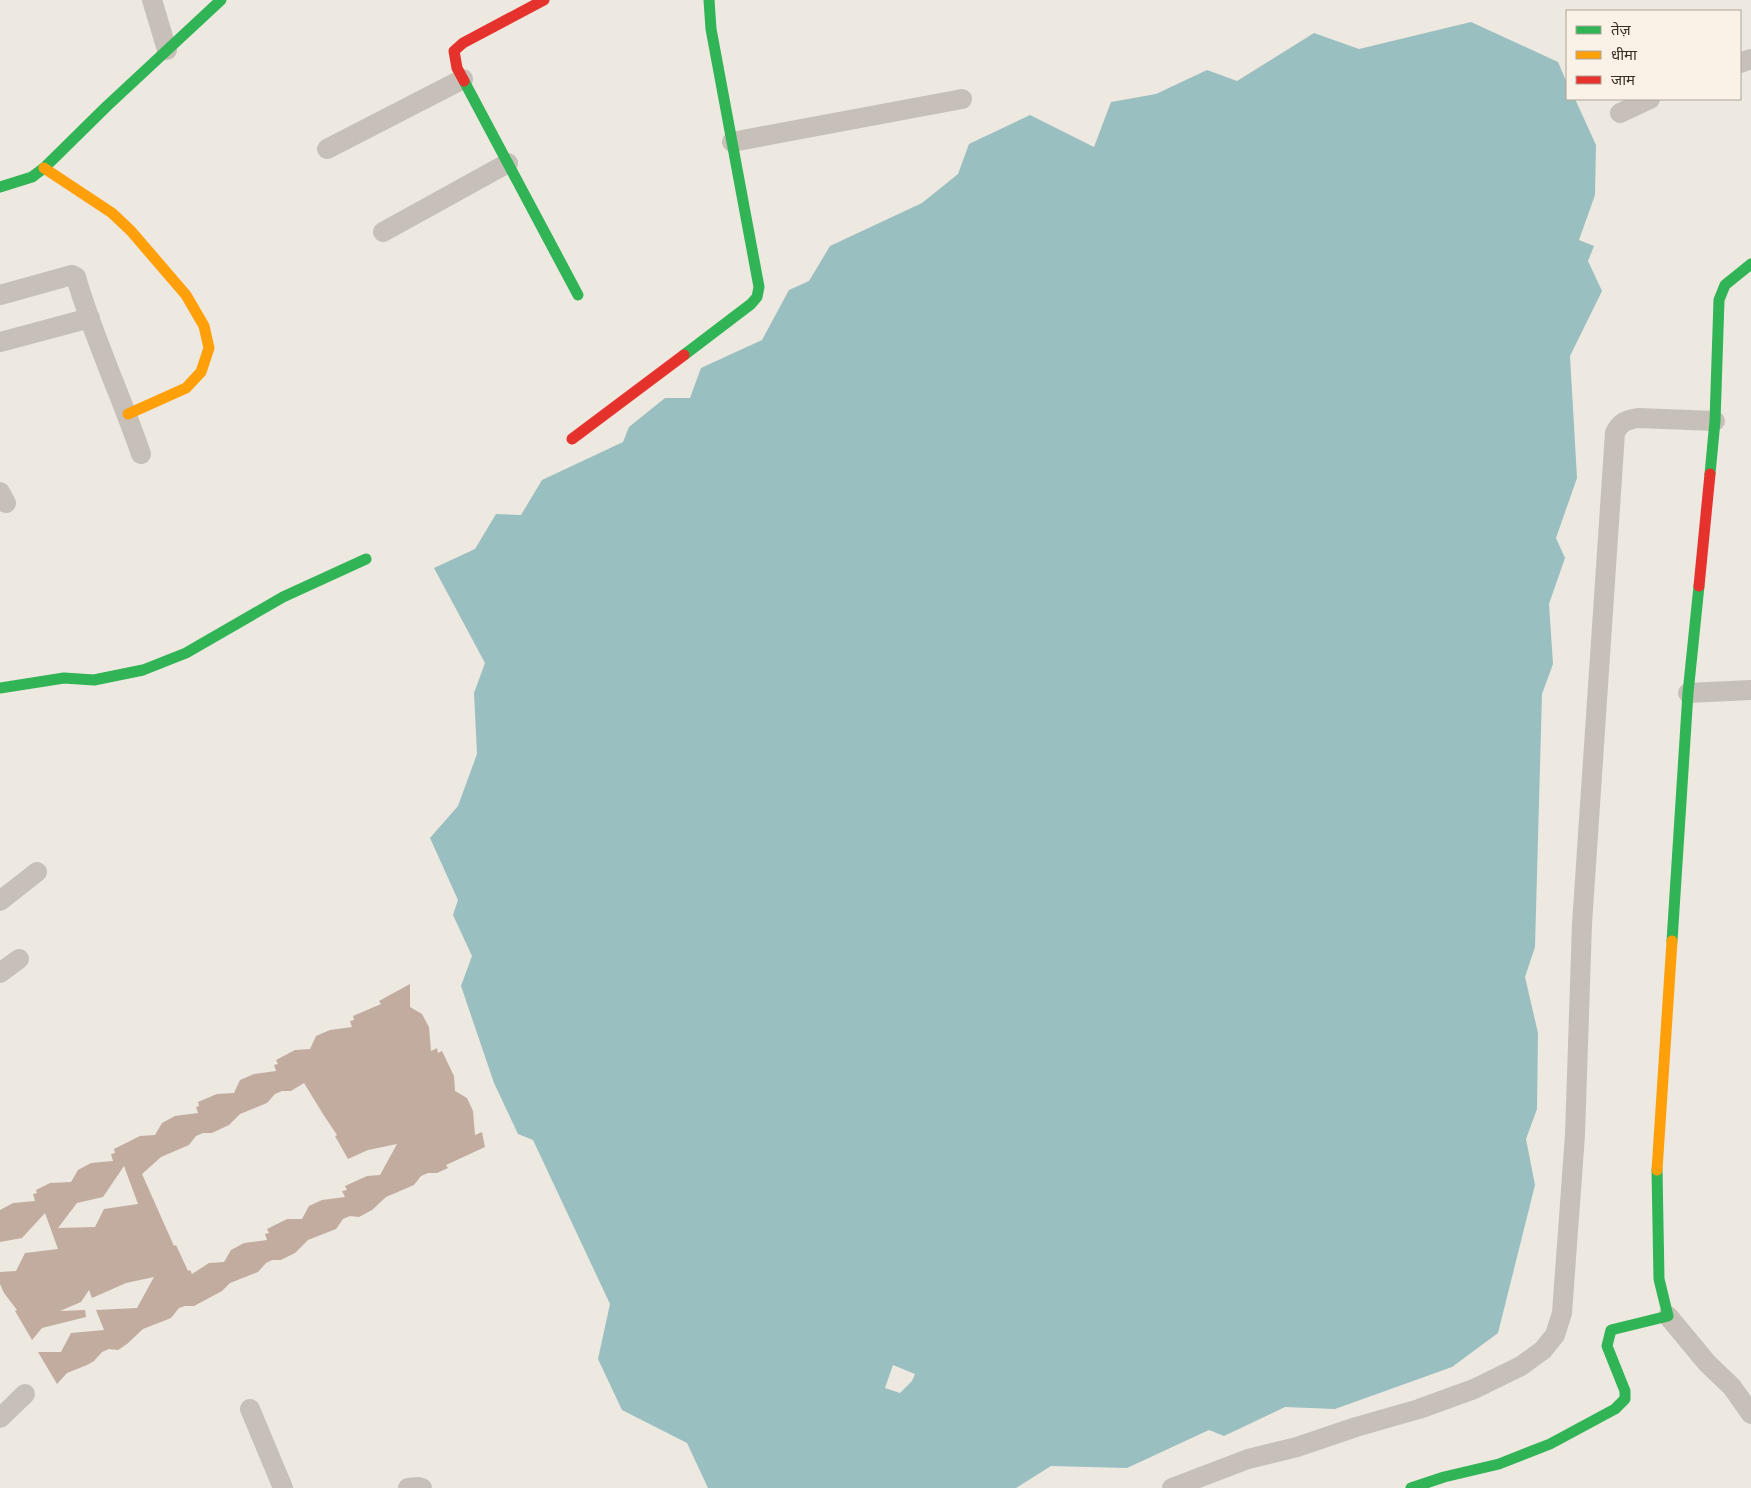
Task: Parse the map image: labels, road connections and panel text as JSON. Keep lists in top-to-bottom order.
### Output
{
  "legend": ["तेज़", "धीमा", "जाम"]
}
